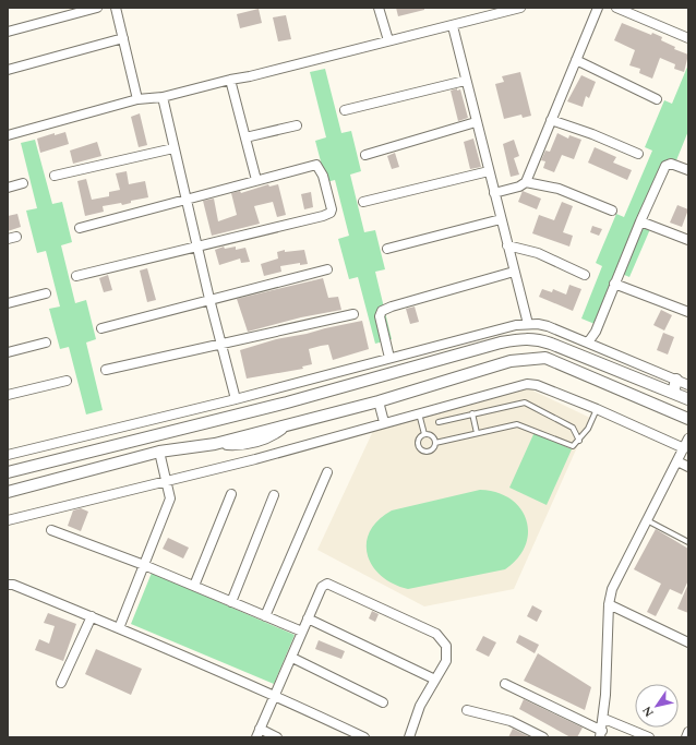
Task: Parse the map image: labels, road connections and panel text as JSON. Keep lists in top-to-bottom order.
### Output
{
  "north": "bottom left"
}
